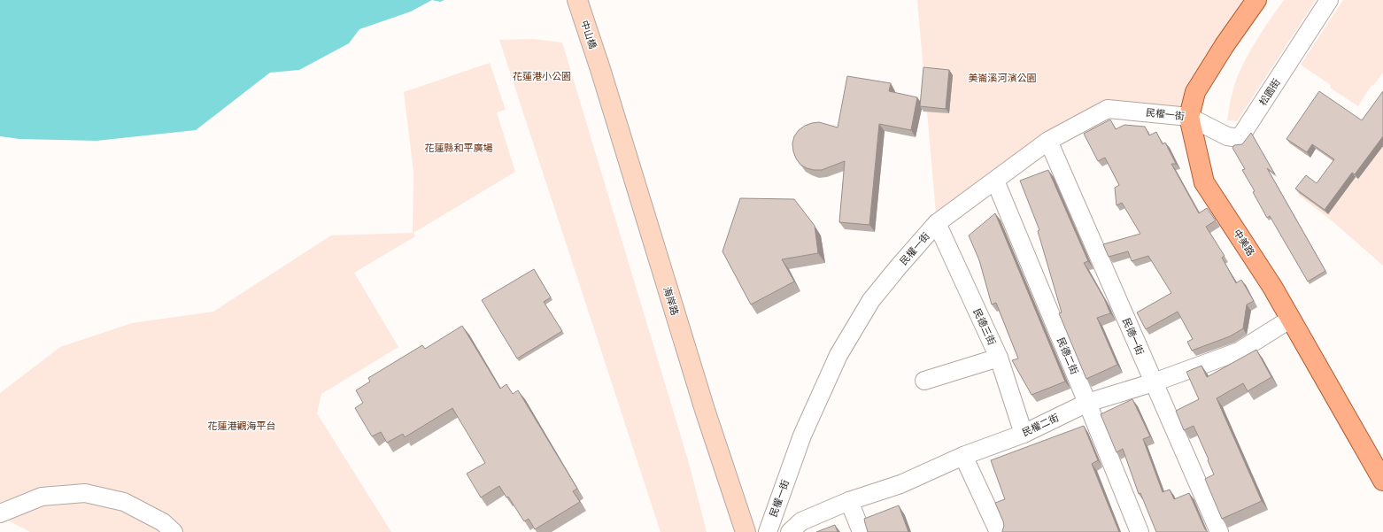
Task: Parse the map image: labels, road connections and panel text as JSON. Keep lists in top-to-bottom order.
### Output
{
  "streets": {
    "main road": ["中山橋", "中美路", "海岸路"],
    "street": [
      "松園街",
      "民權一街",
      "民德三街",
      "民德一街",
      "民德二街",
      "民權二街"
    ]
  },
  "crossings": [
    ["中山橋", "海岸路"],
    ["松園街", "民權一街"],
    ["松園街", "中美路"],
    ["民權一街", "中美路"],
    ["民權一街", "民德三街"],
    ["民權一街", "民德一街"],
    ["民權一街", "民德二街"],
    ["中美路", "民權二街"],
    ["民德三街", "民權二街"],
    ["民德一街", "民權二街"],
    ["民德二街", "民權二街"]
  ],
  "parks": [
    "花蓮港小公園",
    "美崙溪河濱公園",
    "花蓮縣和平廣場",
    "花蓮港觀海平台"
  ]
}
